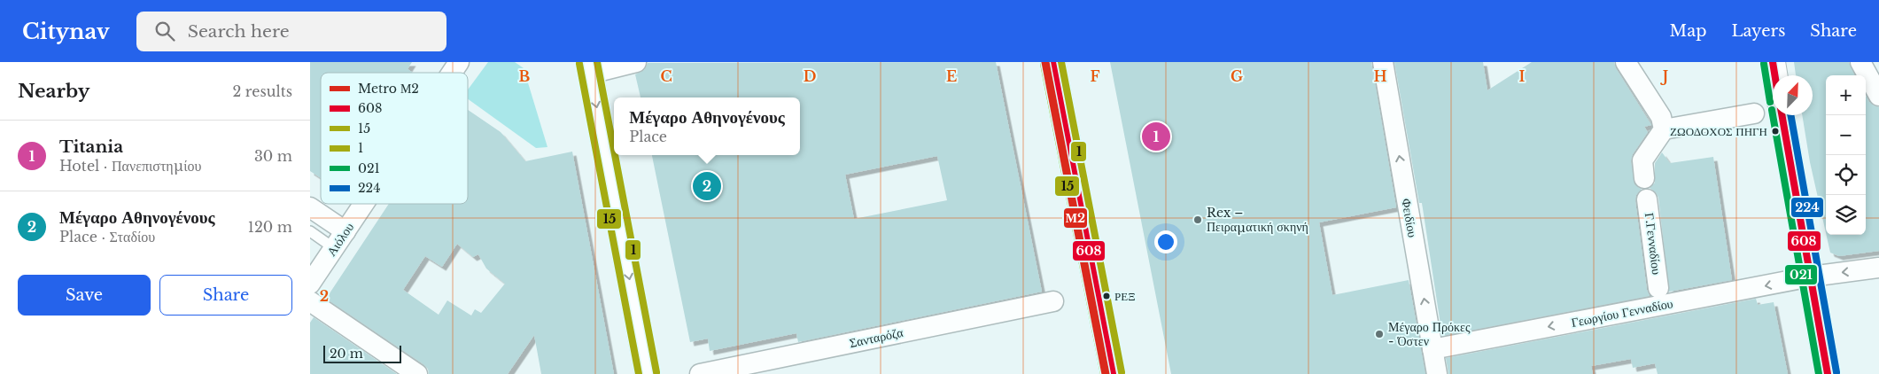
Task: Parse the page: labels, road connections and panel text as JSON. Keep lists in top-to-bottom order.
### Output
{
  "streets": {
    "street": [
      "Φειδίου",
      "Αιόλου",
      "Γ.Γενναδίου",
      "Γεωργίου Γενναδίου",
      "Σανταρόζα"
    ]
  },
  "crossings": [
    ["Φειδίου", "Γεωργίου Γενναδίου"]
  ],
  "one_way": ["Φειδίου", "Γεωργίου Γενναδίου"],
  "places": [
    "ΖΩΟΔΟΧΟΣ ΠΗΓΗ",
    "Rex – Πειραματική σκηνή",
    "ΡΕΞ",
    "Μέγαρο Πρόκες - Όστεν"
  ],
  "lines": [
    "metro line Μ2",
    "transit line 608",
    "transit line 1",
    "transit line 15",
    "transit line 021",
    "transit line 224"
  ],
  "legend": [
    "Metro Μ2",
    "608",
    "15",
    "1",
    "021",
    "224"
  ],
  "scale_bar": "20 m",
  "north": "top right",
  "page": {
    "header": "Citynav",
    "search": "Search here",
    "nav": ["Map", "Layers", "Share"],
    "heading": ["Nearby", "2 results"],
    "map_buttons": ["+", "−"],
    "popup": ["Μέγαρο Αθηνογένους", "Place"],
    "list": [
      {
        "mark": "1",
        "name": "Titania",
        "note": "Hotel · Πανεπιστημίου",
        "value": "30 m"
      },
      {
        "mark": "2",
        "name": "Μέγαρο Αθηνογένους",
        "note": "Place · Σταδίου",
        "value": "120 m"
      }
    ],
    "pins": ["1", "2"],
    "buttons": ["Save", "Share"],
    "scale": "20 m"
  },
  "grid": {
    "columns": [
      "B",
      "C",
      "D",
      "E",
      "F",
      "G",
      "H",
      "I",
      "J"
    ],
    "rows": ["2"]
  }
}
